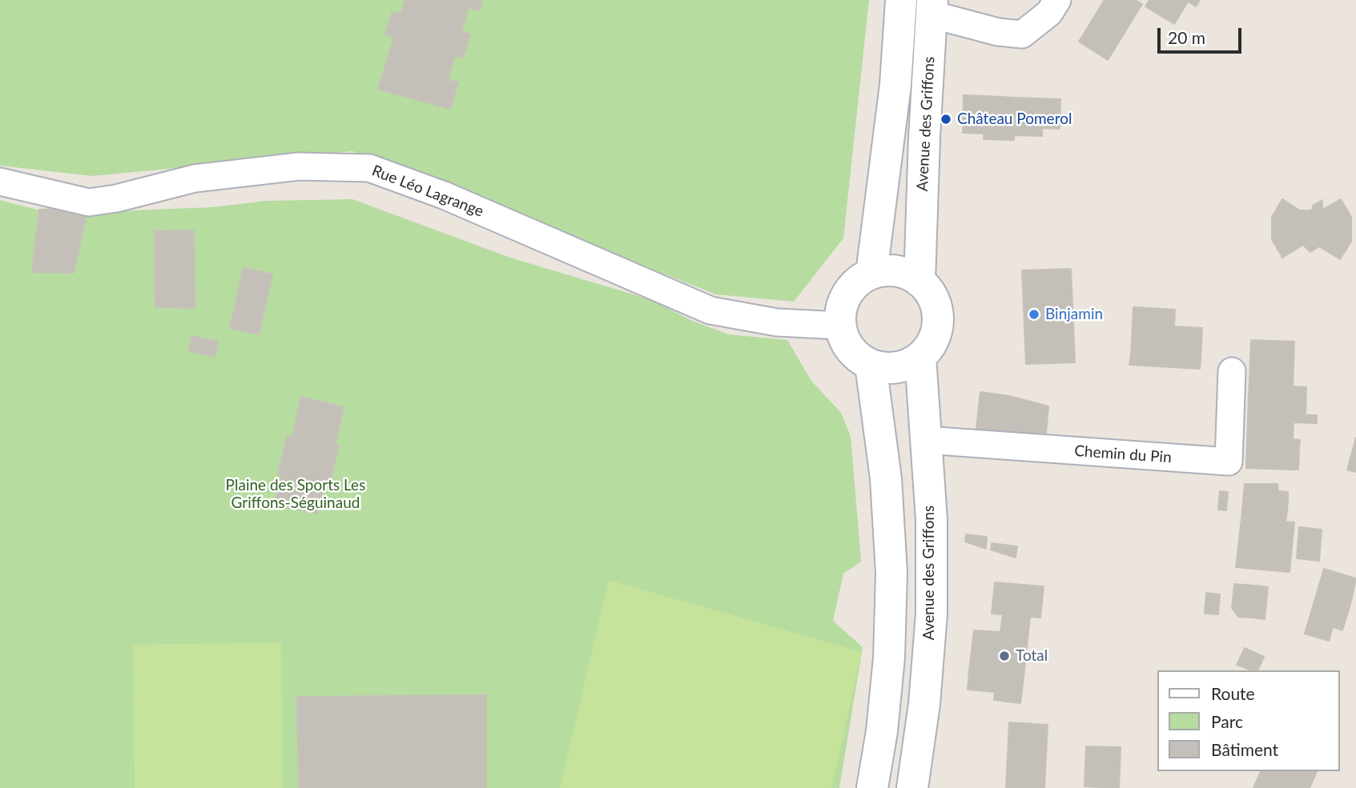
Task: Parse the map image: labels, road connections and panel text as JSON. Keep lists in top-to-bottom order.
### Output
{
  "streets": {
    "street": ["Avenue des Griffons", "Rue Léo Lagrange", "Chemin du Pin"]
  },
  "crossings": [
    ["Avenue des Griffons", "Rue Léo Lagrange"],
    ["Avenue des Griffons", "Chemin du Pin"]
  ],
  "parks": ["Plaine des Sports Les Griffons-Séguinaud"],
  "places": ["Château Pomerol", "Binjamin", "Total"],
  "legend": ["Route", "Parc", "Bâtiment"],
  "scale_bar": "20 m"
}
